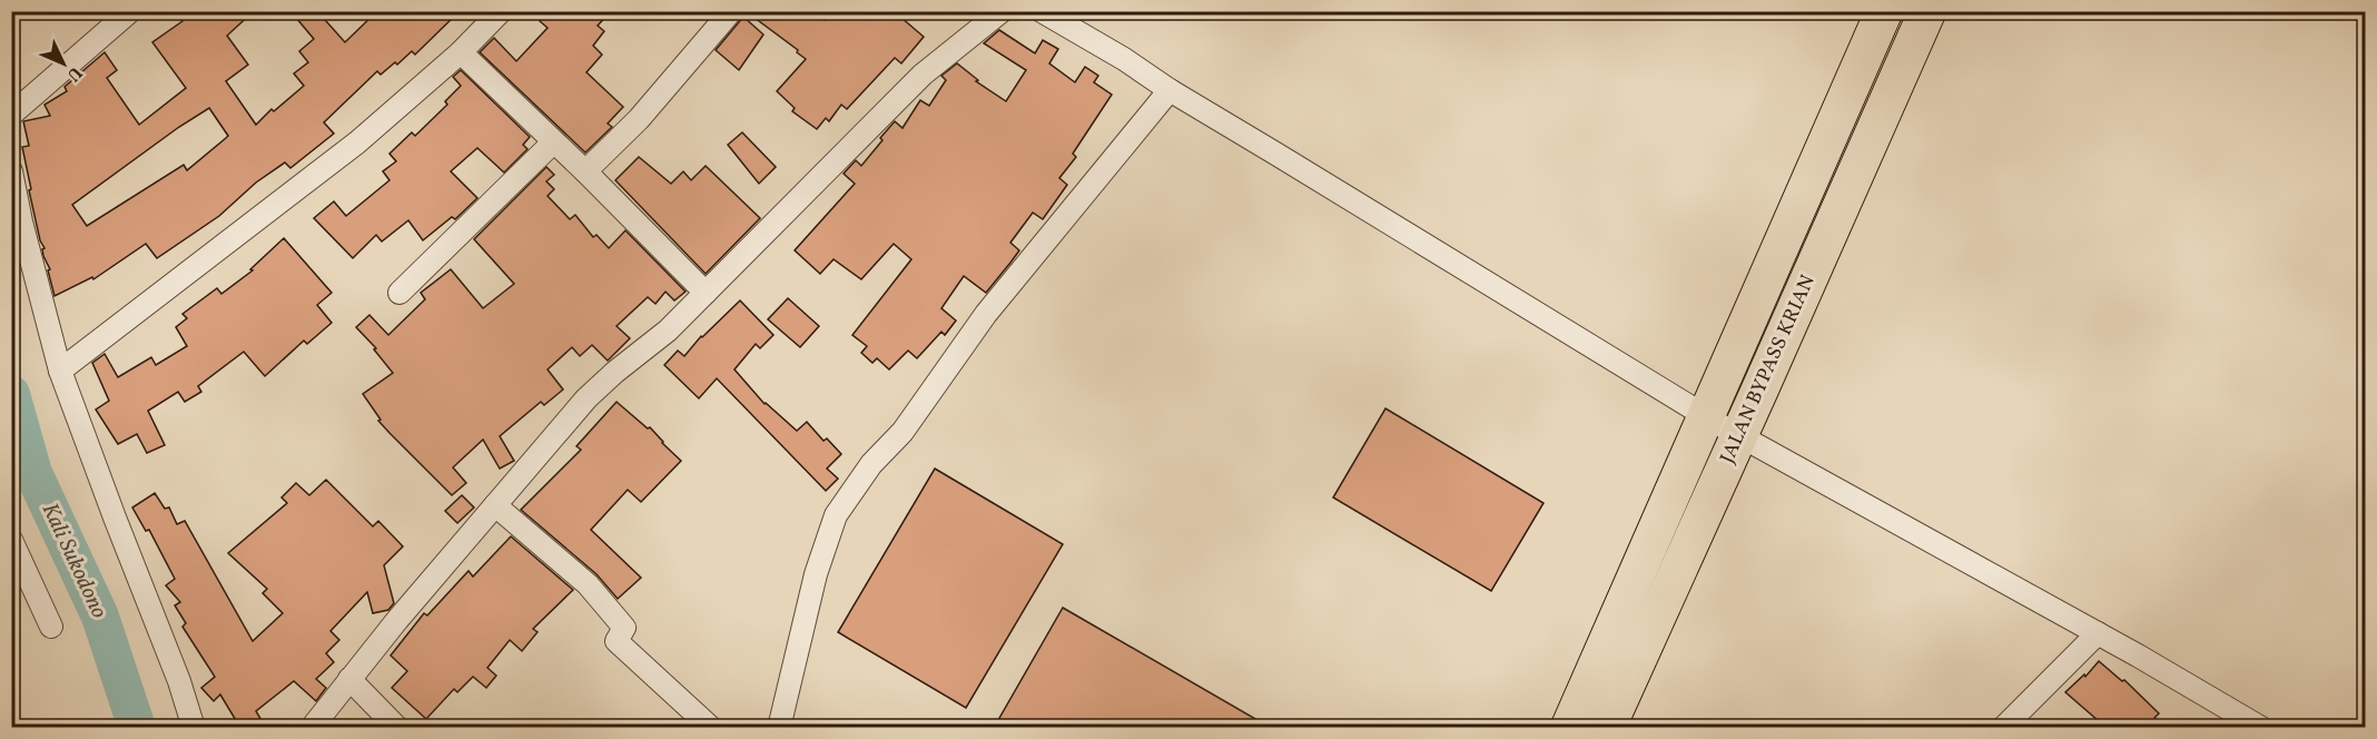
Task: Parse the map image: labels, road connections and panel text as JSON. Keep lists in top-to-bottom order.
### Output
{
  "streets": {
    "highway": ["JALAN BYPASS KRIAN"]
  },
  "water": ["Kali Sukodono"],
  "north": "bottom right"
}
